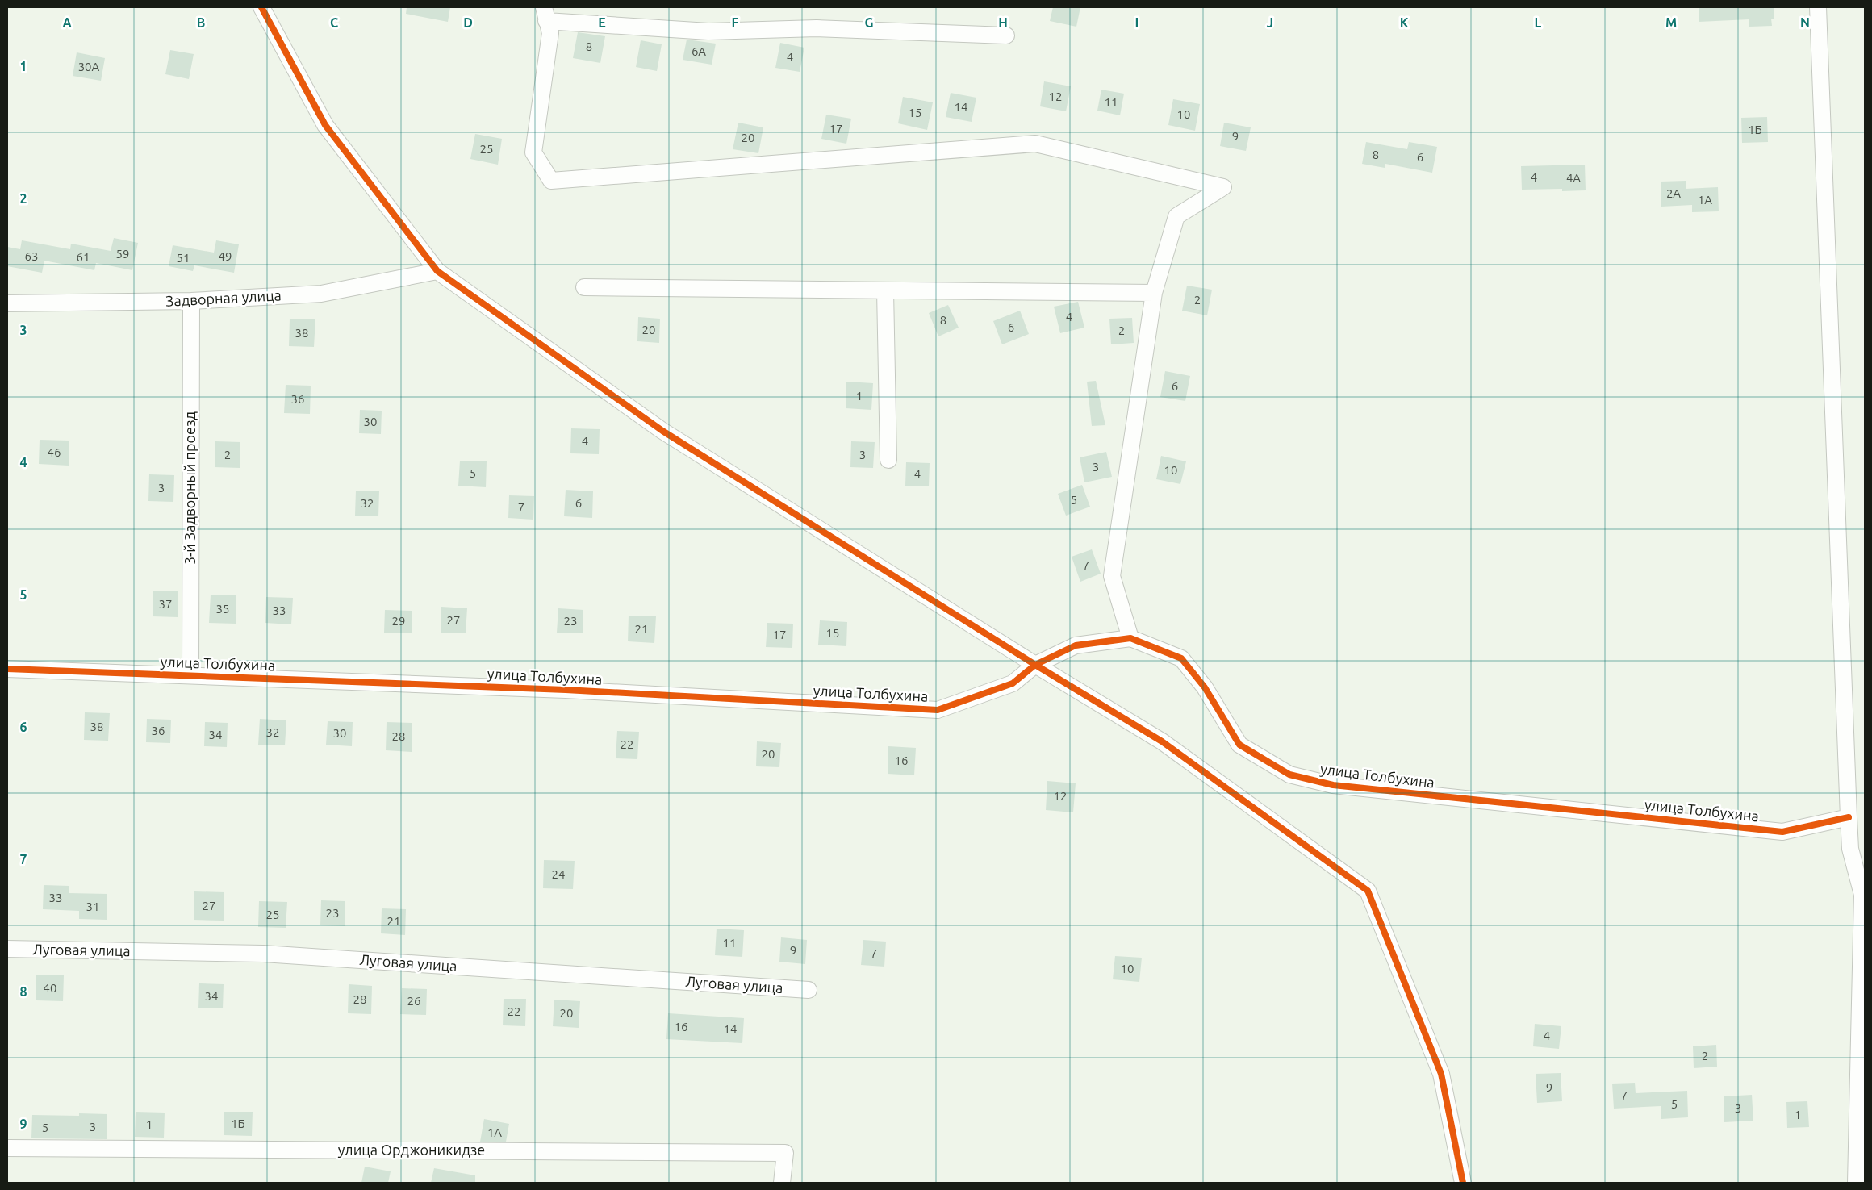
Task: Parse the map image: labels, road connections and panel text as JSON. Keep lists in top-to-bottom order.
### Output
{
  "streets": {
    "street": [
      "Задворная улица",
      "3-й Задворный проезд",
      "улица Толбухина",
      "Луговая улица",
      "улица Орджоникидзе"
    ]
  },
  "crossings": [
    ["Задворная улица", "3-й Задворный проезд"],
    ["3-й Задворный проезд", "улица Толбухина"]
  ],
  "house_numbers": [
    "8",
    "6А",
    "4",
    "30А",
    "12",
    "11",
    "14",
    "15",
    "10",
    "17",
    "1Б",
    "9",
    "20",
    "25",
    "8",
    "6",
    "4",
    "4А",
    "2А",
    "1А",
    "59",
    "63",
    "49",
    "61",
    "51",
    "2",
    "4",
    "8",
    "6",
    "20",
    "2",
    "38",
    "6",
    "1",
    "36",
    "30",
    "4",
    "46",
    "2",
    "3",
    "3",
    "10",
    "5",
    "4",
    "3",
    "5",
    "32",
    "6",
    "7",
    "7",
    "37",
    "35",
    "33",
    "27",
    "29",
    "23",
    "21",
    "15",
    "17",
    "38",
    "36",
    "32",
    "30",
    "34",
    "28",
    "22",
    "20",
    "16",
    "12",
    "24",
    "33",
    "27",
    "31",
    "23",
    "25",
    "21",
    "11",
    "9",
    "7",
    "10",
    "40",
    "34",
    "28",
    "26",
    "22",
    "20",
    "16",
    "14",
    "4",
    "2",
    "9",
    "7",
    "5",
    "3",
    "1",
    "1Б",
    "1",
    "3",
    "5",
    "1А"
  ],
  "grid": {
    "columns": [
      "A",
      "B",
      "C",
      "D",
      "E",
      "F",
      "G",
      "H",
      "I",
      "J",
      "K",
      "L",
      "M",
      "N"
    ],
    "rows": [
      "1",
      "2",
      "3",
      "4",
      "5",
      "6",
      "7",
      "8",
      "9"
    ]
  }
}
